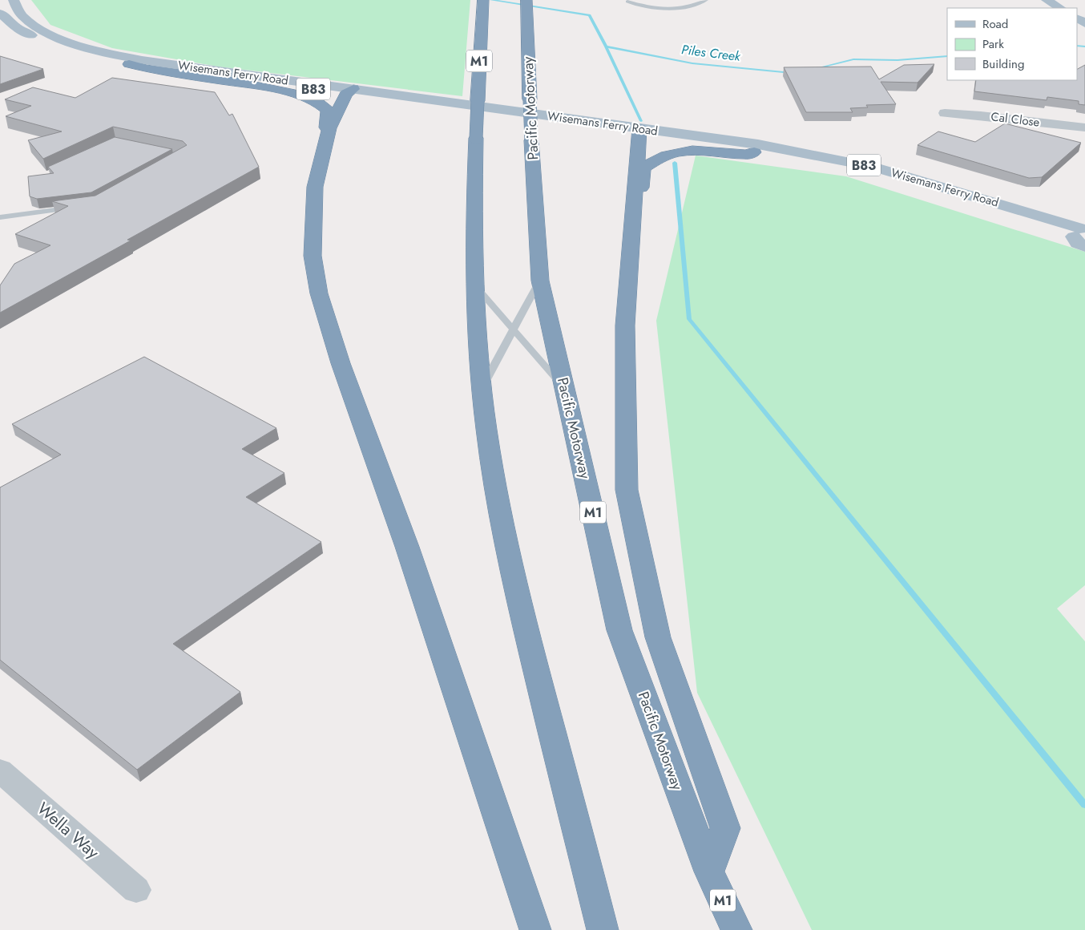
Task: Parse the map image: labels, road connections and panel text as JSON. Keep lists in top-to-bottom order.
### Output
{
  "streets": {
    "highway": ["M1", "Pacific Motorway"],
    "main road": ["Wisemans Ferry Road", "B83"],
    "street": ["Cal Close", "Wella Way"]
  },
  "water": ["Piles Creek"],
  "legend": ["Road", "Park", "Building"]
}
